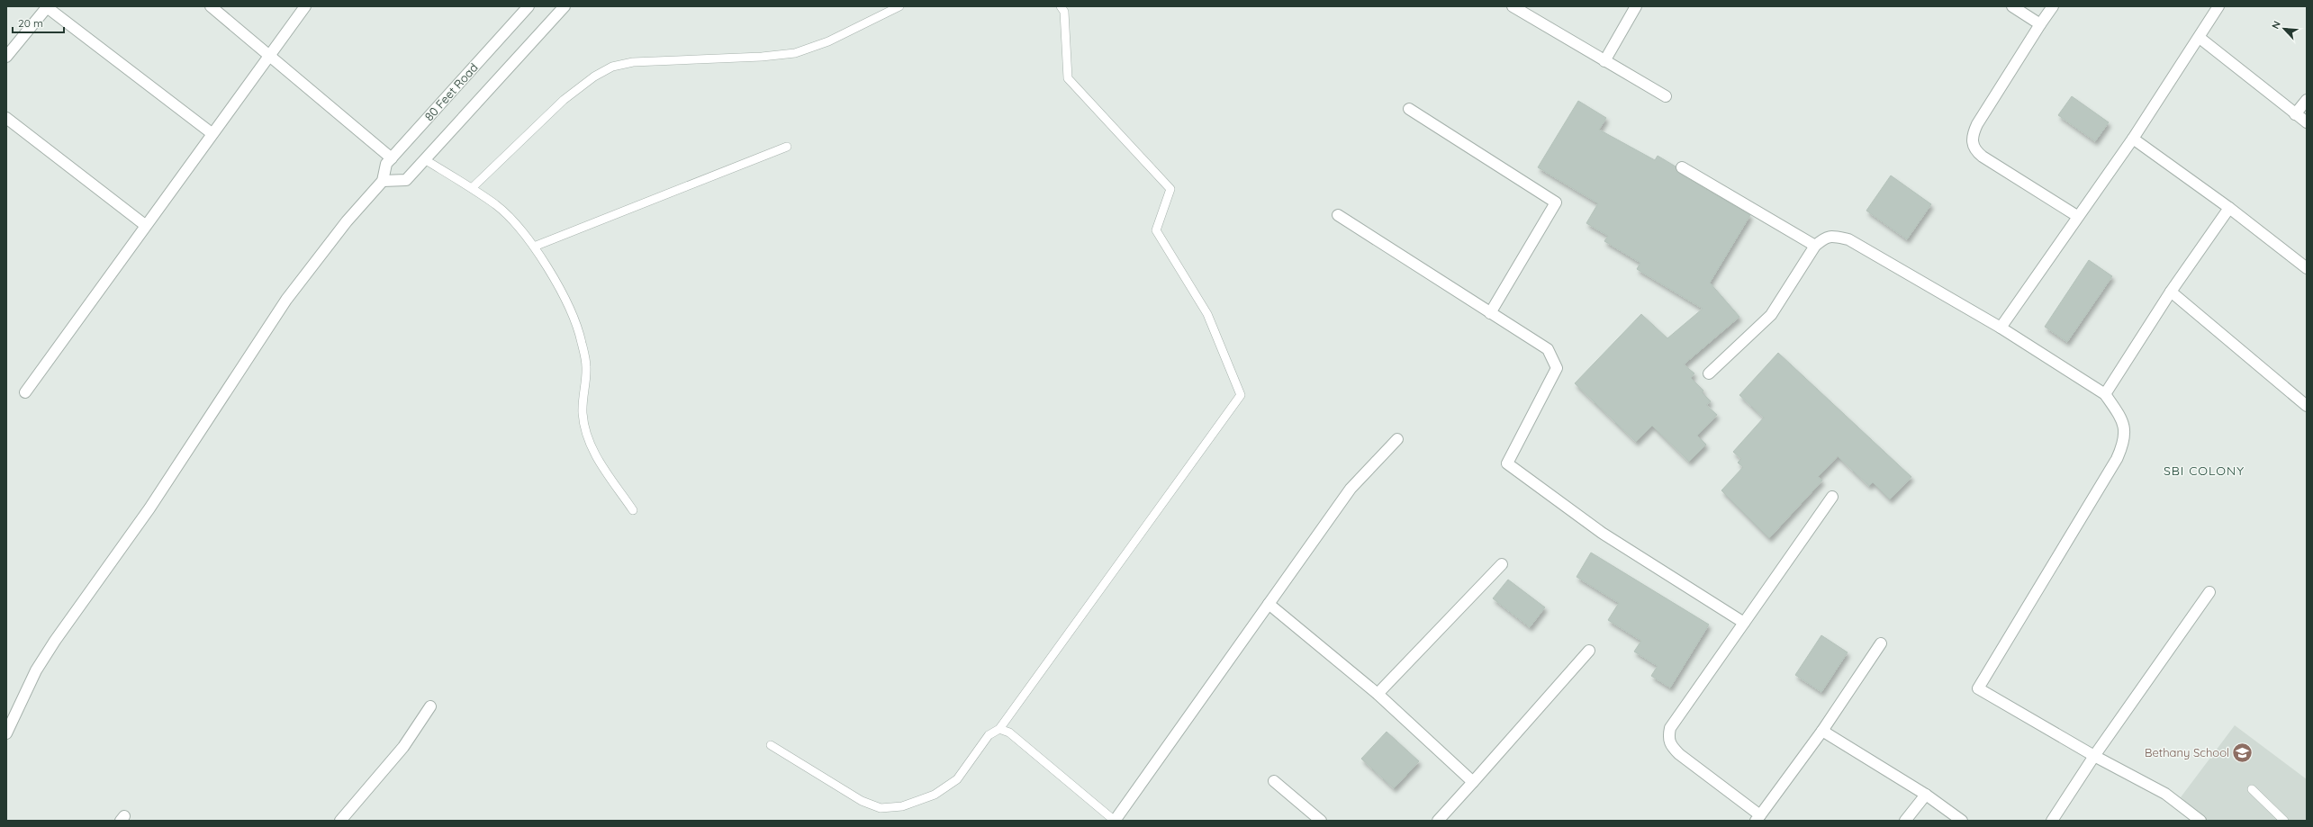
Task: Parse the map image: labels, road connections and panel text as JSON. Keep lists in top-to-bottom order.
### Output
{
  "streets": {
    "street": ["80 Feet Road"]
  },
  "districts": ["SBI COLONY"],
  "places": {
    "school or university": ["Bethany School"]
  },
  "scale_bar": "20 m",
  "north": "top left"
}
